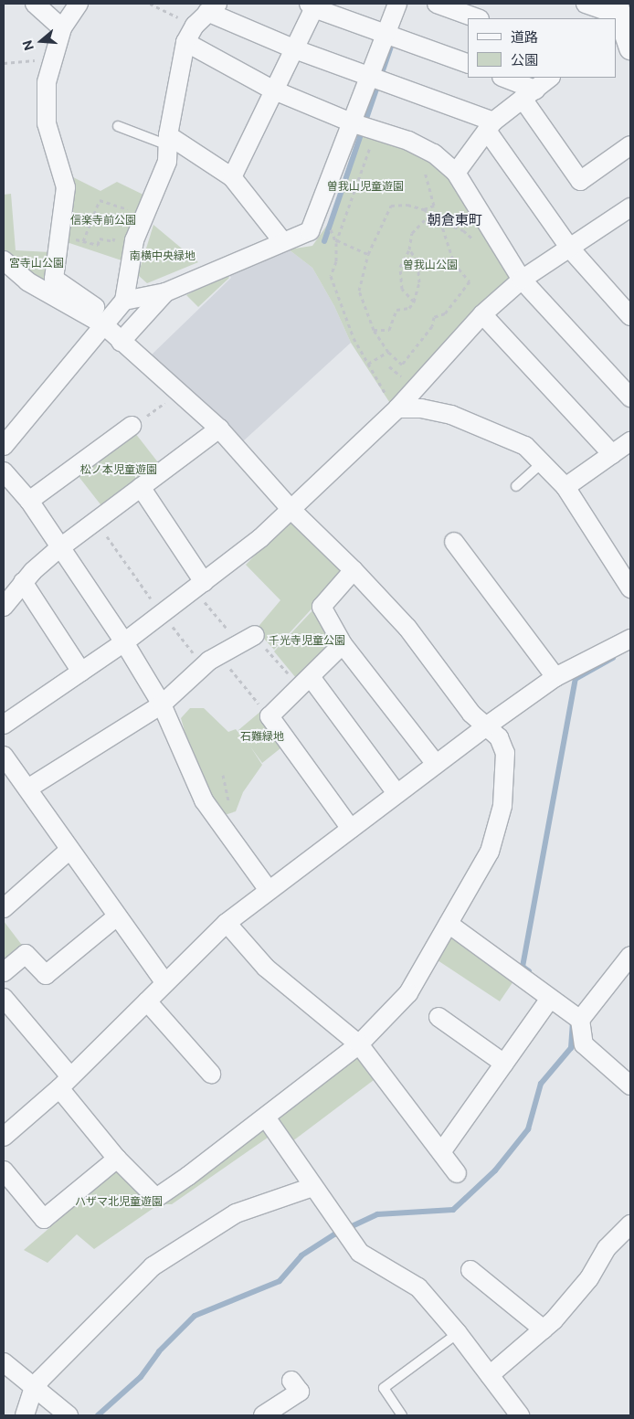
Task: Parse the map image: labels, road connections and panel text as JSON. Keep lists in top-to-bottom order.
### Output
{
  "districts": ["朝倉東町"],
  "parks": [
    "曽我山児童遊園",
    "信楽寺前公園",
    "南横中央緑地",
    "宮寺山公園",
    "曽我山公園",
    "松ノ本児童遊園",
    "千光寺児童公園",
    "石難緑地",
    "ハザマ北児童遊園"
  ],
  "legend": ["道路", "公園"],
  "north": "left"
}
